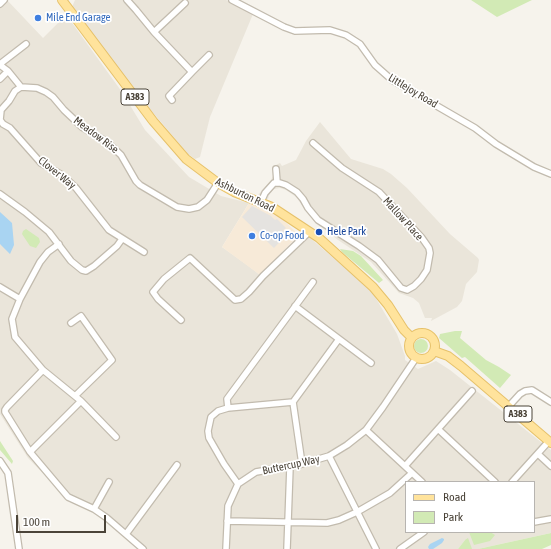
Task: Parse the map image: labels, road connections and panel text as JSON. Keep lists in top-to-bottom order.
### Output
{
  "streets": {
    "main road": ["A383", "Ashburton Road"],
    "street": [
      "Littlejoy Road",
      "Meadow Rise",
      "Clover Way",
      "Mallow Place",
      "Buttercup Way"
    ]
  },
  "crossings": [
    ["A383", "Ashburton Road"],
    ["A383", "Buttercup Way"],
    ["Meadow Rise", "Clover Way"],
    ["Meadow Rise", "Ashburton Road"],
    ["Ashburton Road", "Buttercup Way"]
  ],
  "places": ["Mile End Garage", "Hele Park", "Co-op Food"],
  "legend": ["Road", "Park"],
  "scale_bar": "100 m"
}
